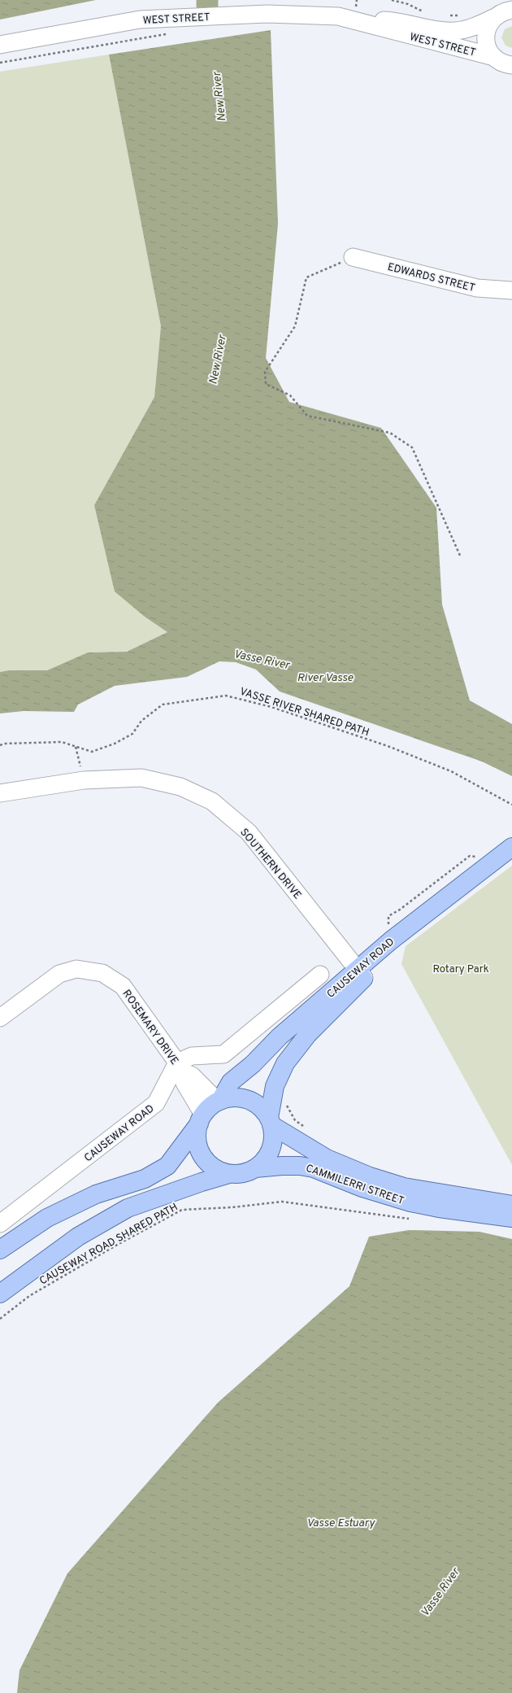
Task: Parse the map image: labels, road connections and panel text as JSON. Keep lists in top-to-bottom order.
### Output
{
  "streets": {
    "main road": ["CAUSEWAY ROAD", "CAMMILERRI STREET"],
    "street": [
      "WEST STREET",
      "EDWARDS STREET",
      "SOUTHERN DRIVE",
      "ROSEMARY DRIVE"
    ],
    "path": ["VASSE RIVER SHARED PATH", "CAUSEWAY ROAD SHARED PATH"]
  },
  "crossings": [
    ["SOUTHERN DRIVE", "CAUSEWAY ROAD"],
    ["CAUSEWAY ROAD", "ROSEMARY DRIVE"],
    ["CAUSEWAY ROAD", "CAMMILERRI STREET"],
    ["ROSEMARY DRIVE", "CAMMILERRI STREET"]
  ],
  "water": [
    "New River",
    "Vasse River",
    "River Vasse",
    "Vasse Estuary"
  ],
  "parks": ["Rotary Park"]
}
